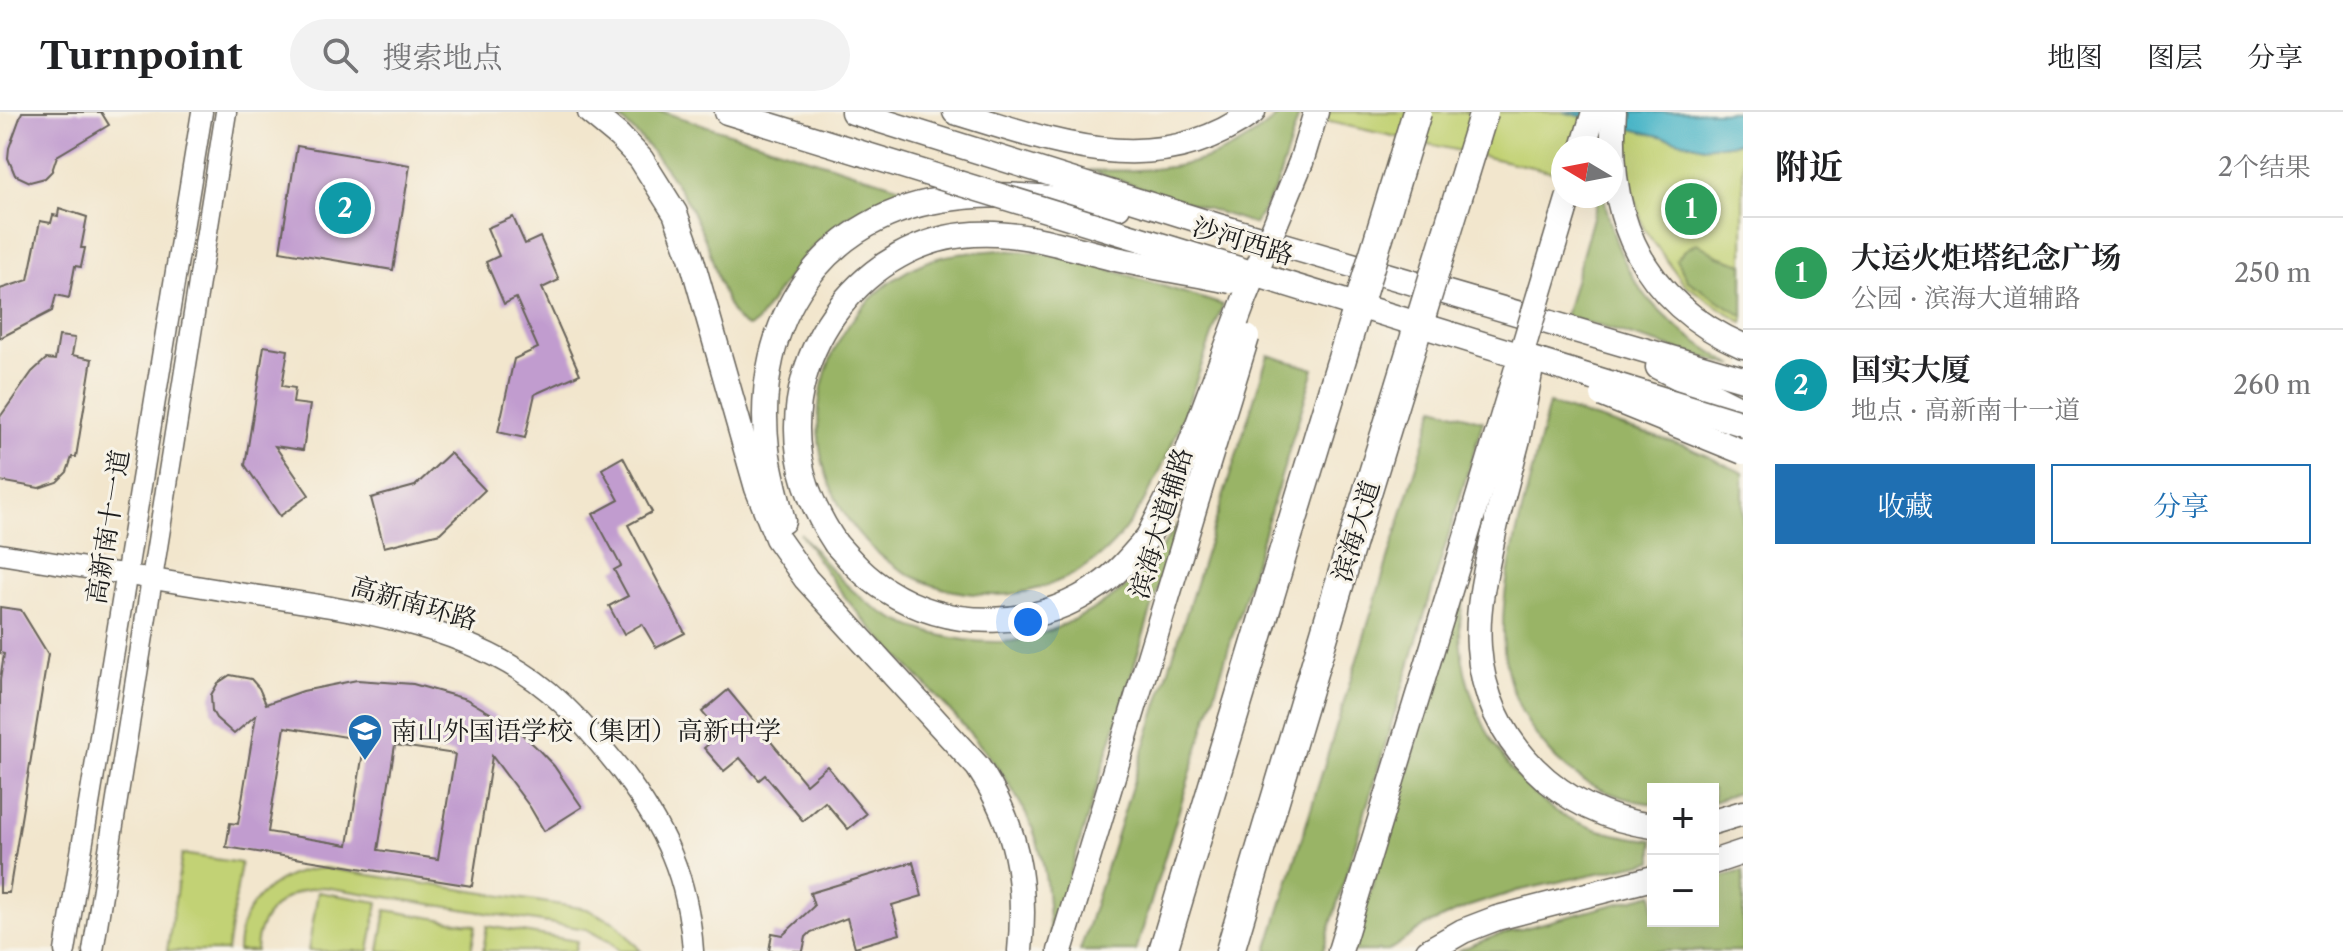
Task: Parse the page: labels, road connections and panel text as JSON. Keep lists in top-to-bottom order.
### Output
{
  "streets": {
    "highway": ["滨海大道"],
    "main road": ["沙河西路", "滨海大道辅路"],
    "street": ["高新南十一道", "高新南环路"]
  },
  "crossings": [
    ["高新南十一道", "高新南环路"]
  ],
  "places": {
    "school or university": ["南山外国语学校（集团）高新中学"]
  },
  "north": "left",
  "page": {
    "header": "Turnpoint",
    "search": "搜索地点",
    "nav": ["地图", "图层", "分享"],
    "heading": ["附近", "2个结果"],
    "pins": ["2", "1"],
    "list": [
      {
        "mark": "1",
        "name": "大运火炬塔纪念广场",
        "note": "公园 · 滨海大道辅路",
        "value": "250 m"
      },
      {
        "mark": "2",
        "name": "国实大厦",
        "note": "地点 · 高新南十一道",
        "value": "260 m"
      }
    ],
    "buttons": ["收藏", "分享"],
    "map_buttons": ["+", "−"]
  }
}
